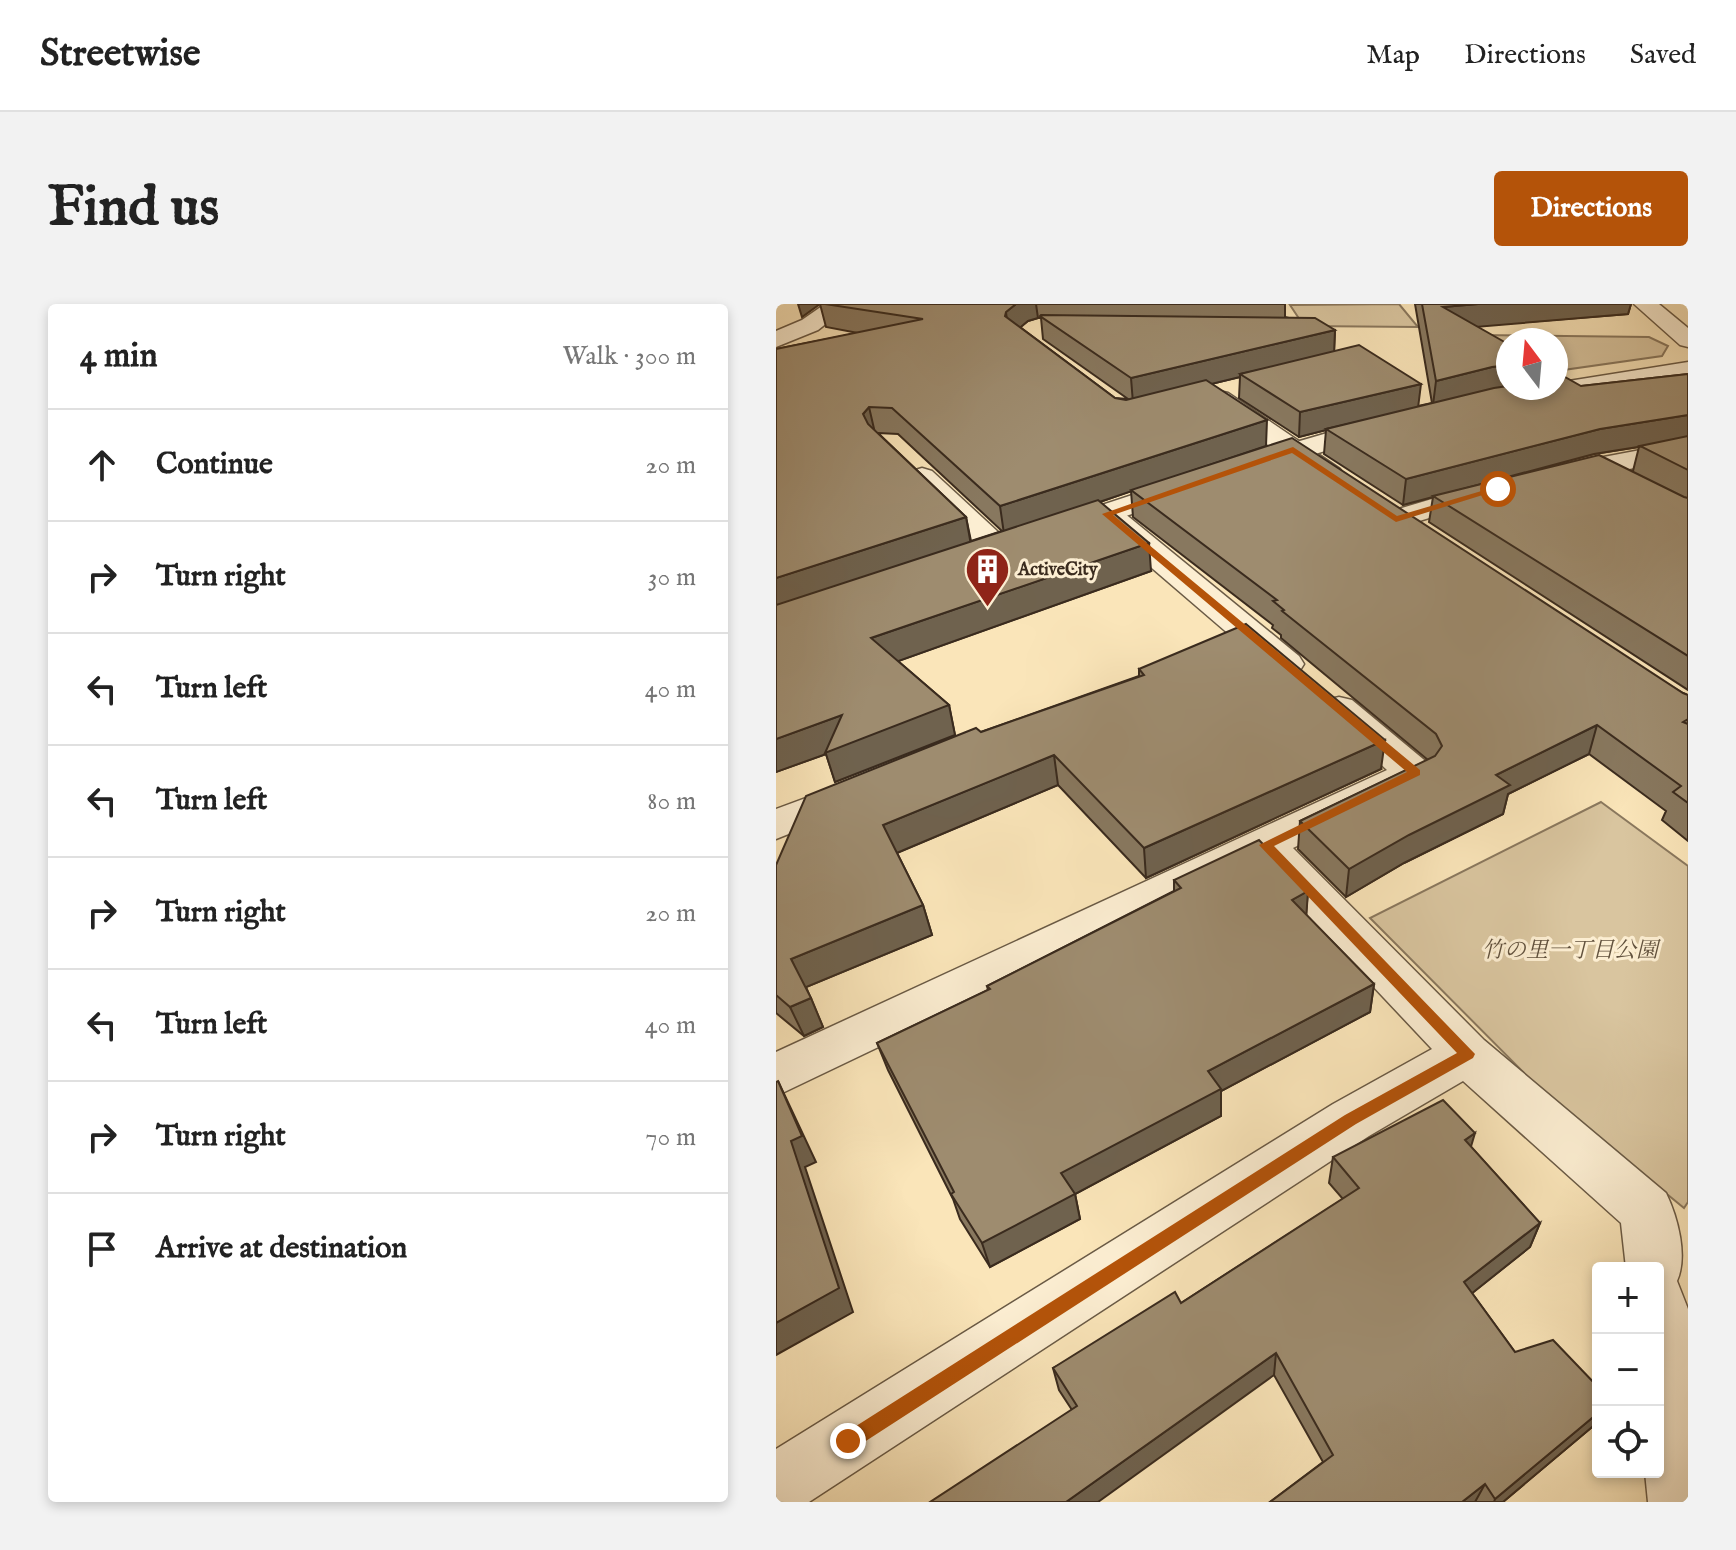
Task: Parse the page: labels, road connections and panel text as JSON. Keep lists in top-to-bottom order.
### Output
{
  "parks": ["竹の里一丁目公園"],
  "places": {
    "building": ["ActiveCity"]
  },
  "north": "top",
  "page": {
    "header": "Streetwise",
    "nav": ["Map", "Directions", "Saved"],
    "buttons": "Directions",
    "title": "Find us",
    "heading": ["4 min", "Walk · 300 m"],
    "list": [
      ["Continue", "20 m"],
      ["Turn right", "30 m"],
      ["Turn left", "40 m"],
      ["Turn left", "80 m"],
      ["Turn right", "20 m"],
      ["Turn left", "40 m"],
      ["Turn right", "70 m"],
      "Arrive at destination"
    ],
    "map_buttons": ["+", "−"]
  }
}
